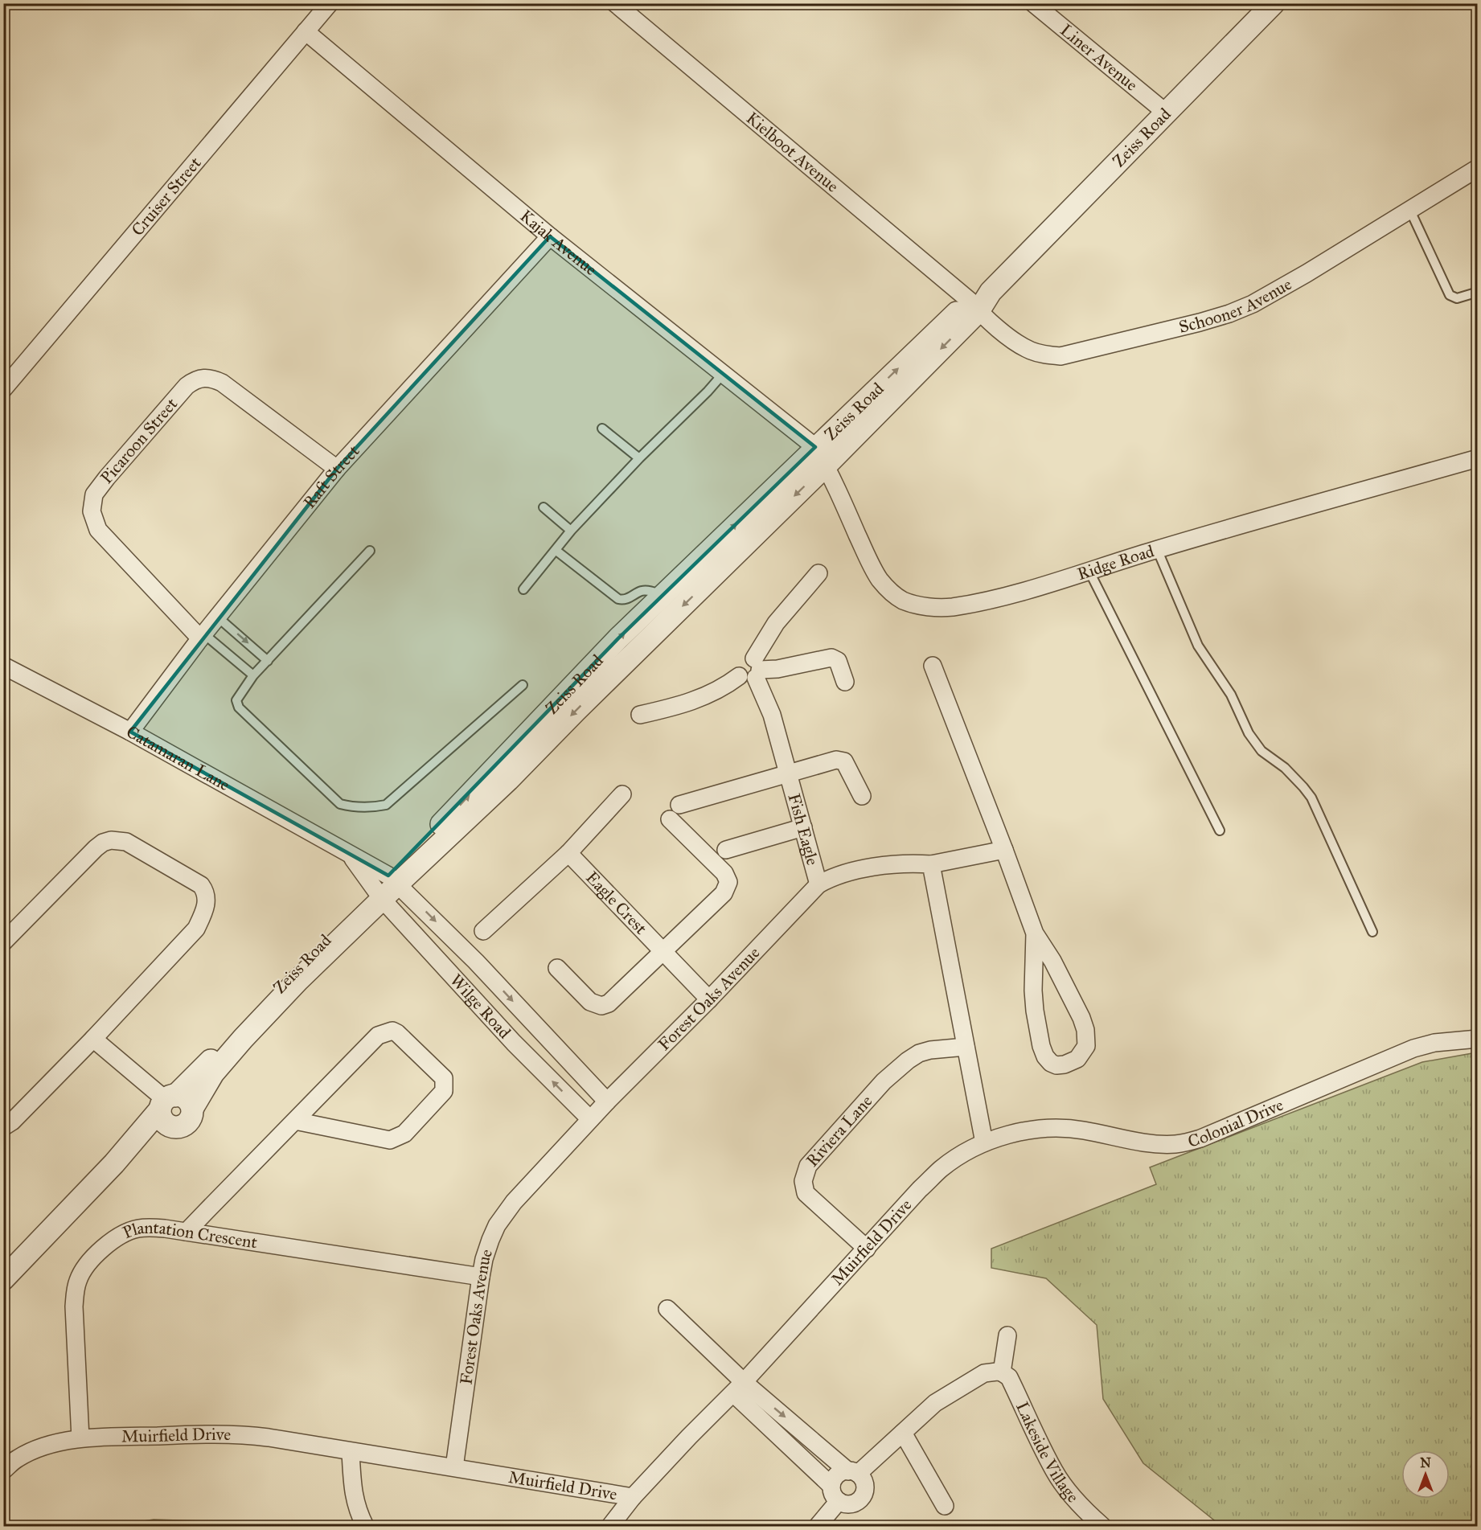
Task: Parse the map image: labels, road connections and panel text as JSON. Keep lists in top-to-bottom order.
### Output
{
  "streets": {
    "street": [
      "Liner Avenue",
      "Zeiss Road",
      "Kielboot Avenue",
      "Cruiser Street",
      "Kajak Avenue",
      "Schooner Avenue",
      "Picaroon Street",
      "Raft Street",
      "Ridge Road",
      "Catamaran Lane",
      "Fish Eagle",
      "Eagle Crest",
      "Forest Oaks Avenue",
      "Wilge Road",
      "Colonial Drive",
      "Riviera Lane",
      "Plantation Crescent",
      "Muirfield Drive",
      "Lakeside Village"
    ]
  },
  "crossings": [
    ["Liner Avenue", "Zeiss Road"],
    ["Zeiss Road", "Kielboot Avenue"],
    ["Zeiss Road", "Kajak Avenue"],
    ["Zeiss Road", "Schooner Avenue"],
    ["Zeiss Road", "Ridge Road"],
    ["Zeiss Road", "Catamaran Lane"],
    ["Zeiss Road", "Wilge Road"],
    ["Kielboot Avenue", "Schooner Avenue"],
    ["Cruiser Street", "Kajak Avenue"],
    ["Kajak Avenue", "Raft Street"],
    ["Kajak Avenue", "Ridge Road"],
    ["Picaroon Street", "Raft Street"],
    ["Raft Street", "Catamaran Lane"],
    ["Catamaran Lane", "Wilge Road"],
    ["Fish Eagle", "Forest Oaks Avenue"],
    ["Eagle Crest", "Forest Oaks Avenue"],
    ["Forest Oaks Avenue", "Wilge Road"],
    ["Forest Oaks Avenue", "Plantation Crescent"],
    ["Forest Oaks Avenue", "Muirfield Drive"],
    ["Colonial Drive", "Muirfield Drive"],
    ["Riviera Lane", "Muirfield Drive"],
    ["Plantation Crescent", "Muirfield Drive"]
  ],
  "north": "top"
}
